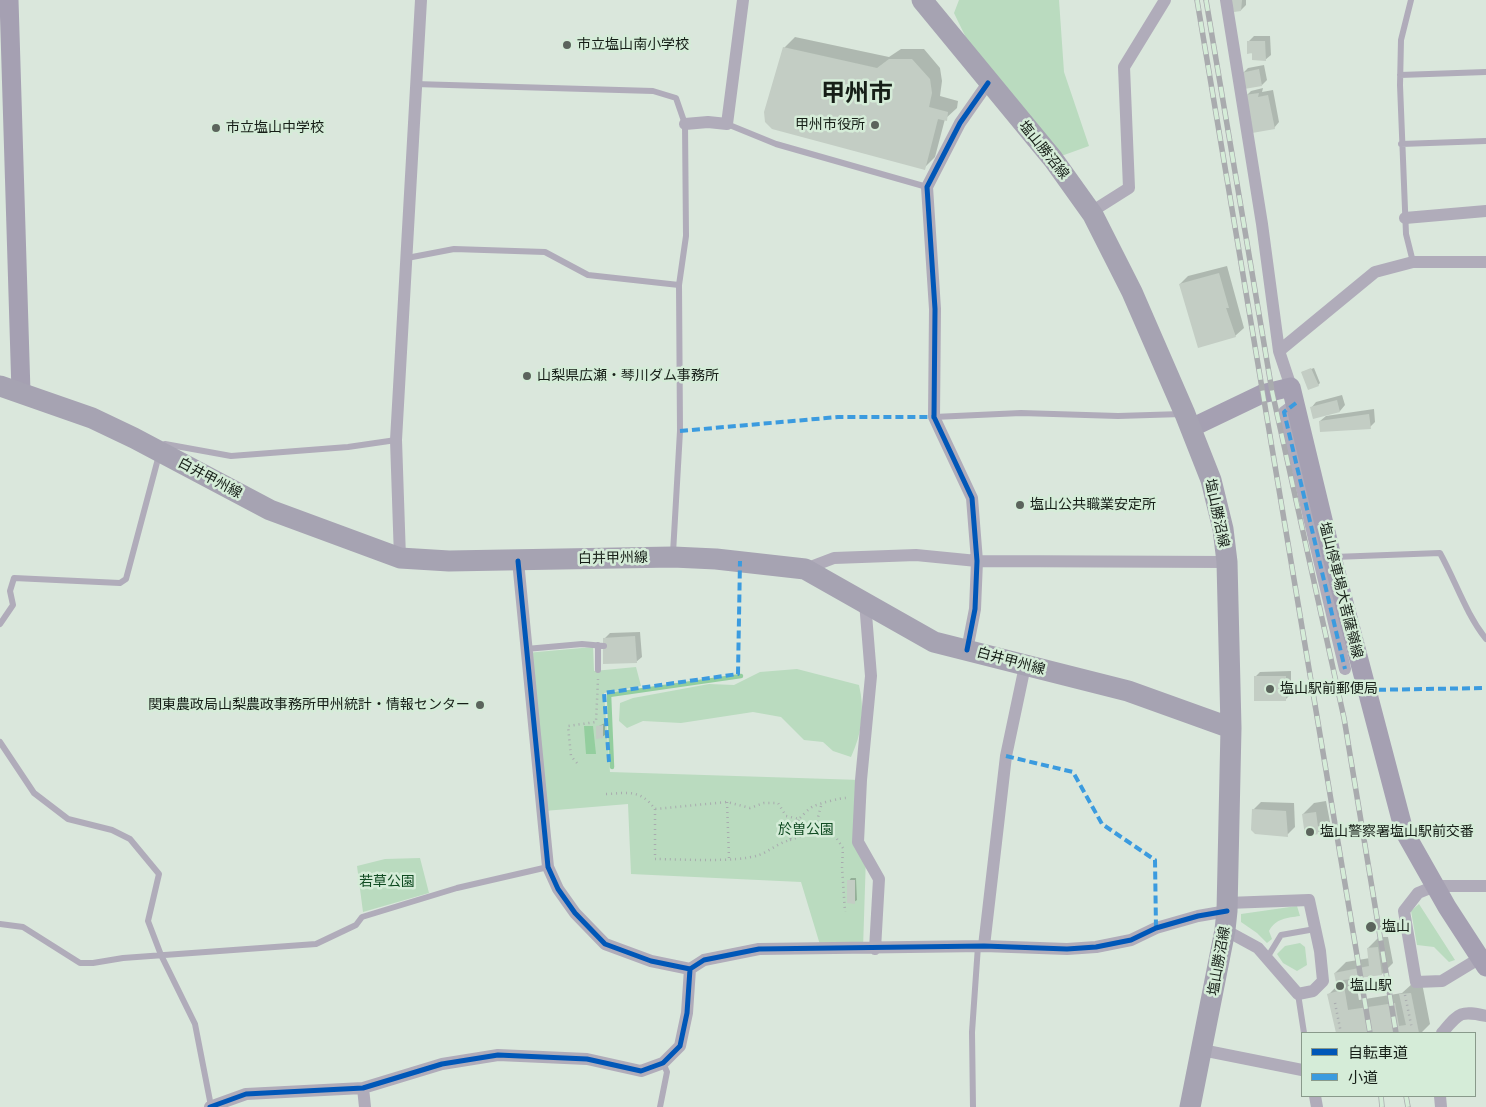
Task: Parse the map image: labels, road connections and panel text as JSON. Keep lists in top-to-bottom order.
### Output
{
  "streets": {
    "main road": ["塩山勝沼線", "白井甲州線", "塩山停車場大菩薩嶺線"]
  },
  "crossings": [
    ["塩山勝沼線", "白井甲州線"]
  ],
  "districts": ["甲州市"],
  "parks": ["於曽公園", "若草公園"],
  "places": [
    "市立塩山南小学校",
    "甲州市役所",
    "市立塩山中学校",
    "山梨県広瀬・琴川ダム事務所",
    "塩山公共職業安定所",
    "塩山駅前郵便局",
    "関東農政局山梨農政事務所甲州統計・情報センター",
    "塩山警察署塩山駅前交番",
    "塩山",
    "塩山駅"
  ],
  "legend": ["自転車道", "小道"]
}
